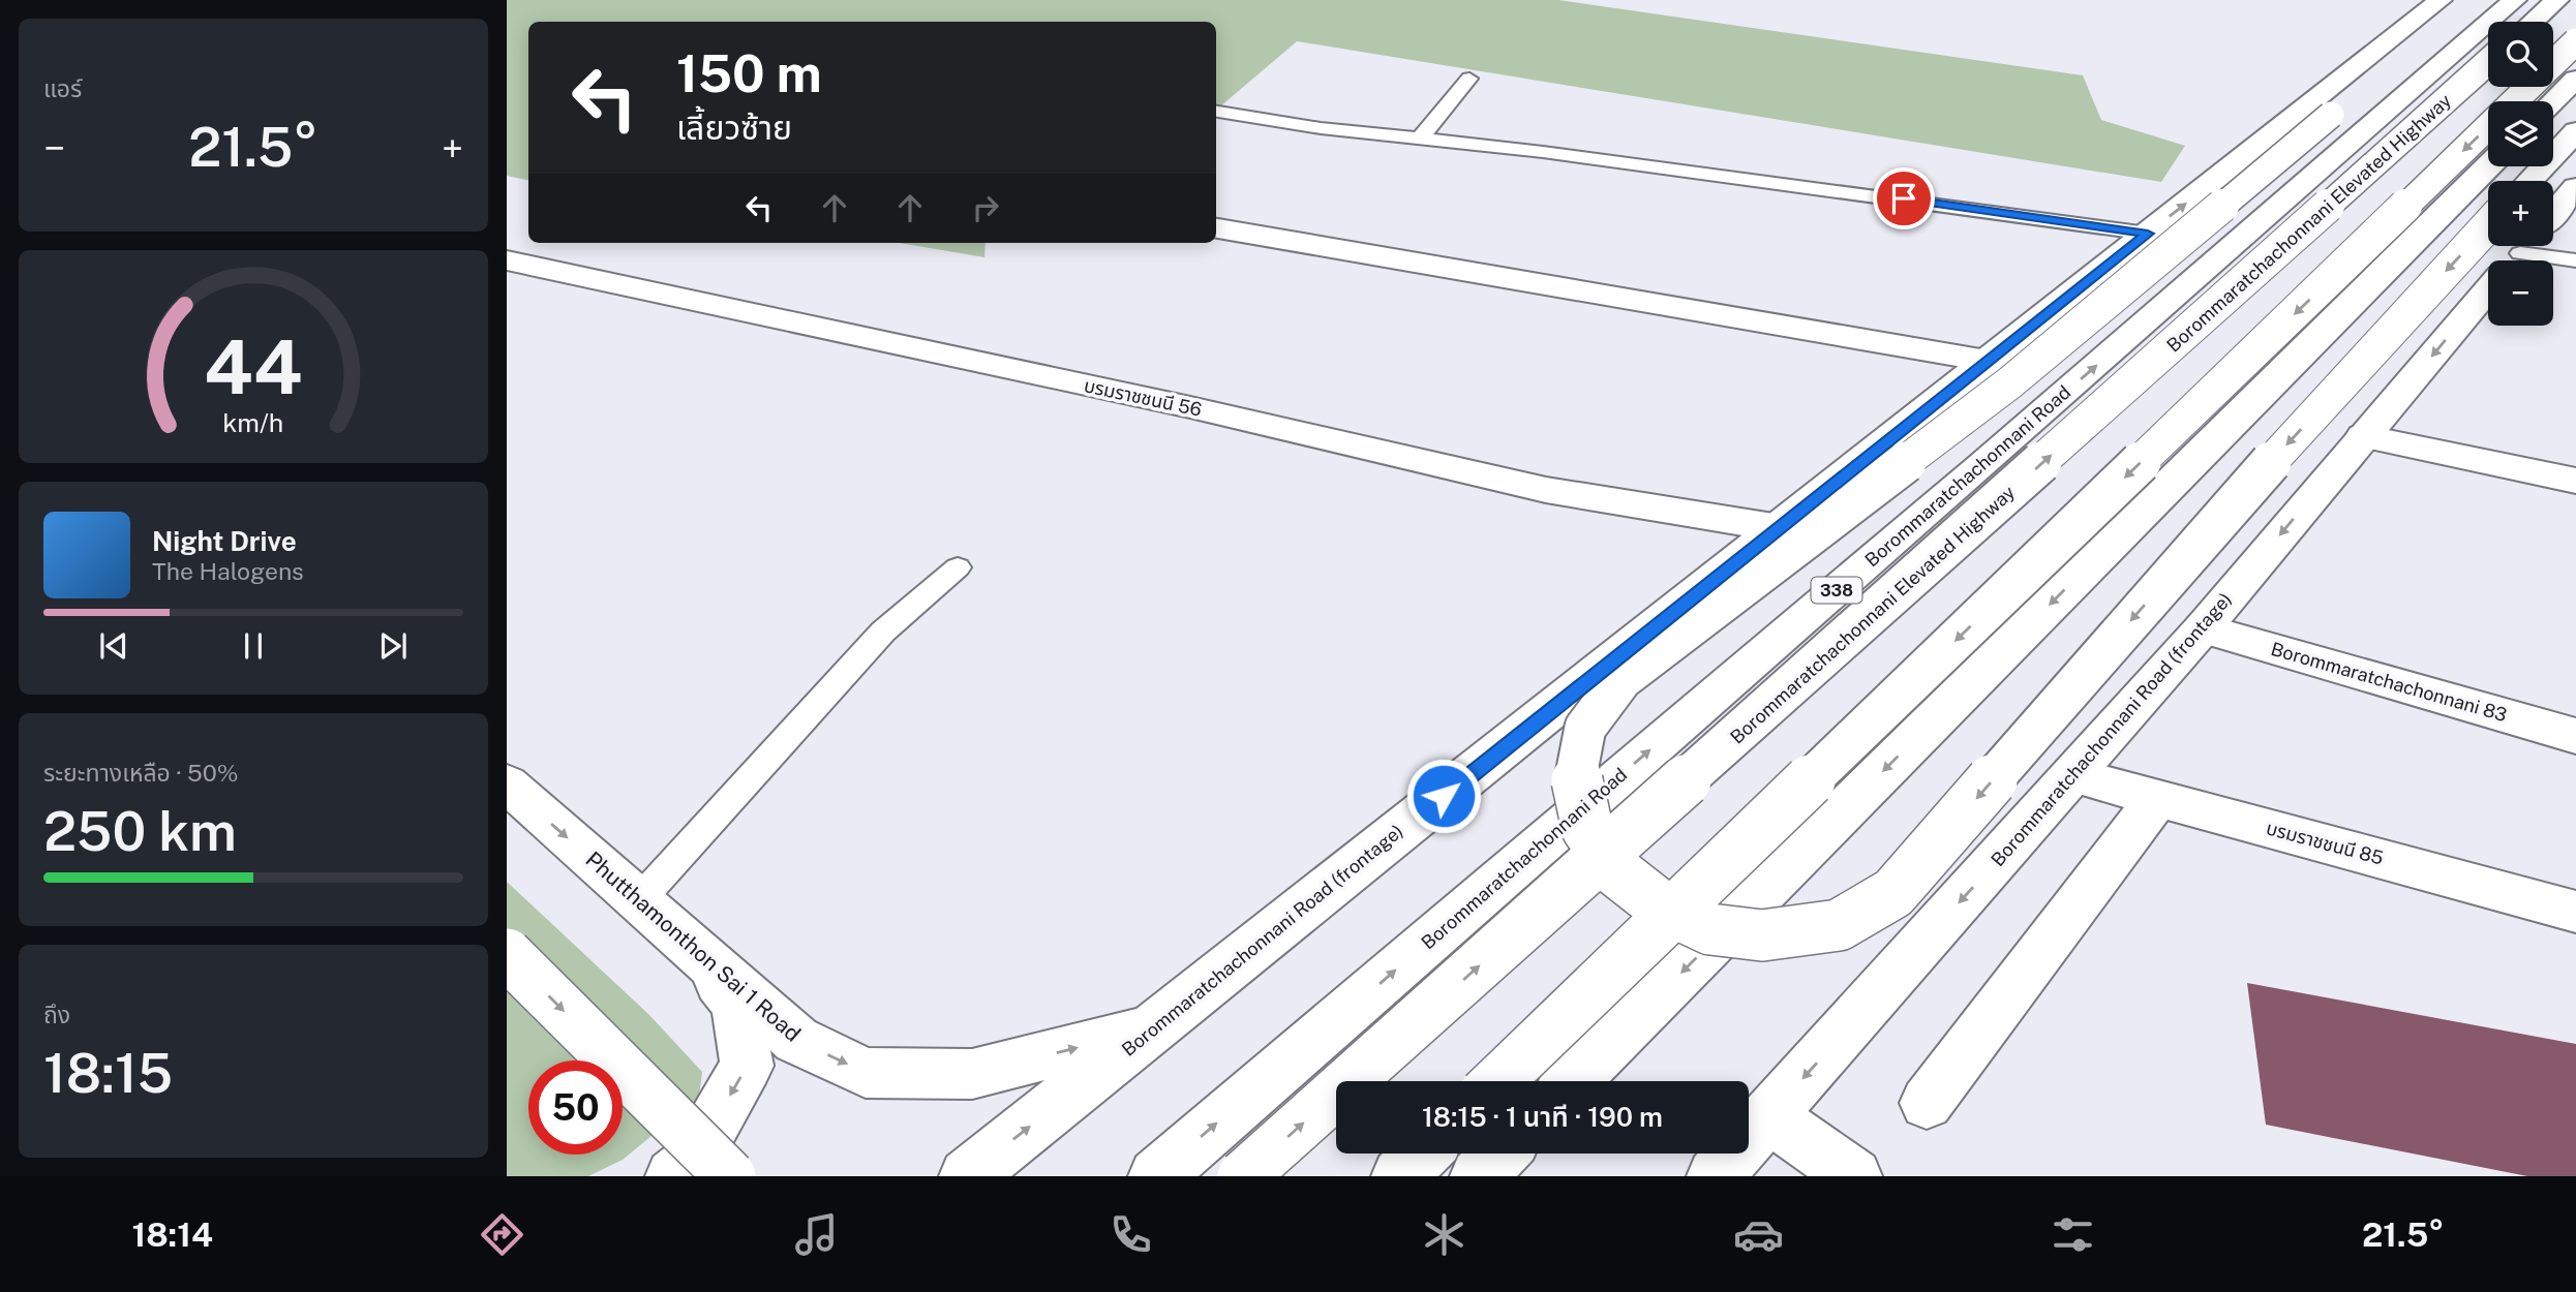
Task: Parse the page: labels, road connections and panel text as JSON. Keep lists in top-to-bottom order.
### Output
{
  "streets": {
    "main road": [
      "Borommaratchachonnani Elevated Highway",
      "บรมราชชนนี 56",
      "Borommaratchachonnani Road",
      "338",
      "Borommaratchachonnani 83",
      "Borommaratchachonnani Road (frontage)",
      "บรมราชชนนี 85",
      "Phutthamonthon Sai 1 Road"
    ]
  },
  "crossings": [
    ["บรมราชชนนี 56", "Borommaratchachonnani Road (frontage)"],
    ["Borommaratchachonnani 83", "Borommaratchachonnani Road (frontage)"],
    ["Borommaratchachonnani Road (frontage)", "บรมราชชนนี 85"],
    ["Borommaratchachonnani Road (frontage)", "Phutthamonthon Sai 1 Road"]
  ],
  "one_way": ["Phutthamonthon Sai 1 Road"],
  "page": {
    "tile": [
      "แอร์",
      ["ระยะทางเหลือ · 50%", "250 km"],
      ["ถึง", "18:15"]
    ],
    "map_buttons": ["+", "−"],
    "turn": ["150 m", "เลี้ยวซ้าย"],
    "heat": ["−", "21.5°", "+"],
    "song": ["Night Drive", "The Halogens"],
    "limit": "50",
    "trip": "18:15 · 1 นาที · 190 m",
    "tabs": ["18:14", "21.5°"],
    "gauge": ["44", "km/h"]
  }
}
